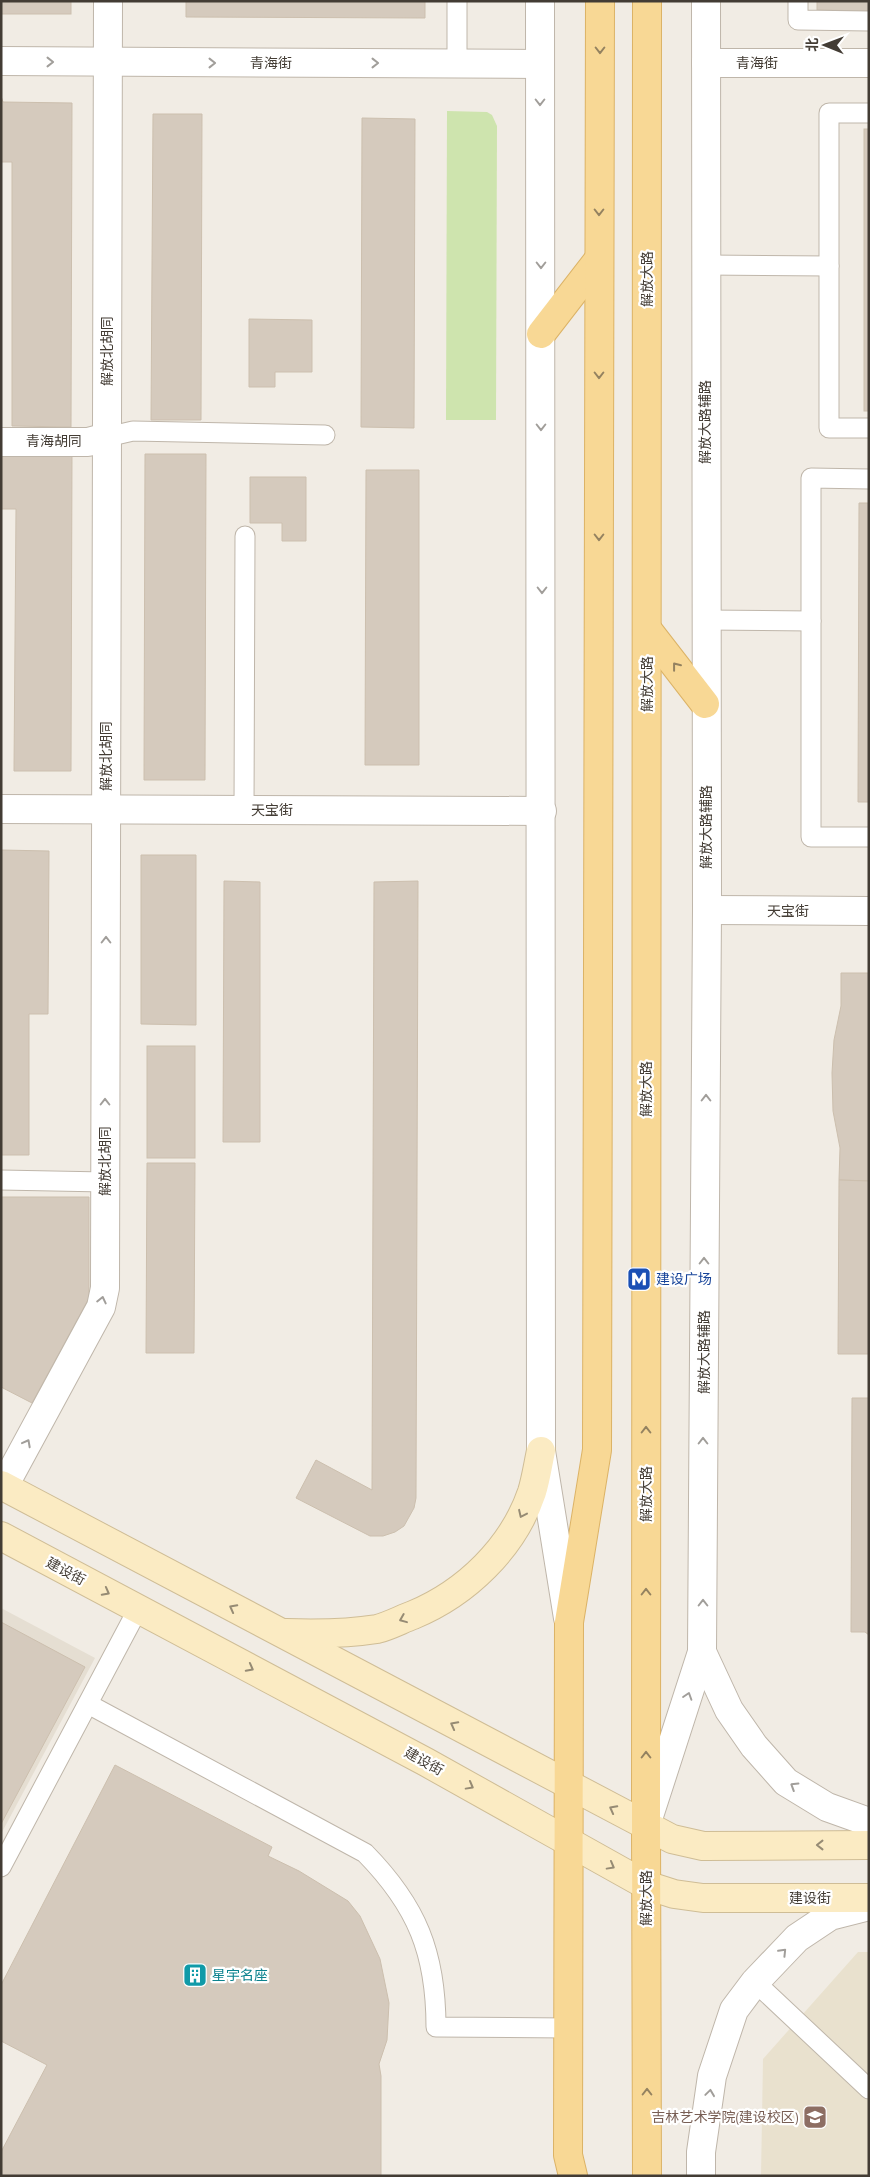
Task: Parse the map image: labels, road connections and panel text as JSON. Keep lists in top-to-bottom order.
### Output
{
  "streets": {
    "main road": ["解放大路", "建设街"],
    "street": [
      "青海街",
      "解放北胡同",
      "解放大路辅路",
      "青海胡同",
      "天宝街"
    ]
  },
  "crossings": [
    ["青海街", "解放北胡同"],
    ["青海街", "解放大路辅路"],
    ["解放大路", "建设街"],
    ["解放北胡同", "青海胡同"],
    ["解放北胡同", "天宝街"],
    ["解放大路辅路", "天宝街"]
  ],
  "one_way": ["青海街", "解放北胡同"],
  "places": {
    "metro station": ["建设广场"],
    "building": ["星宇名座"],
    "school or university": ["吉林艺术学院(建设校区)"]
  },
  "north": "left"
}
